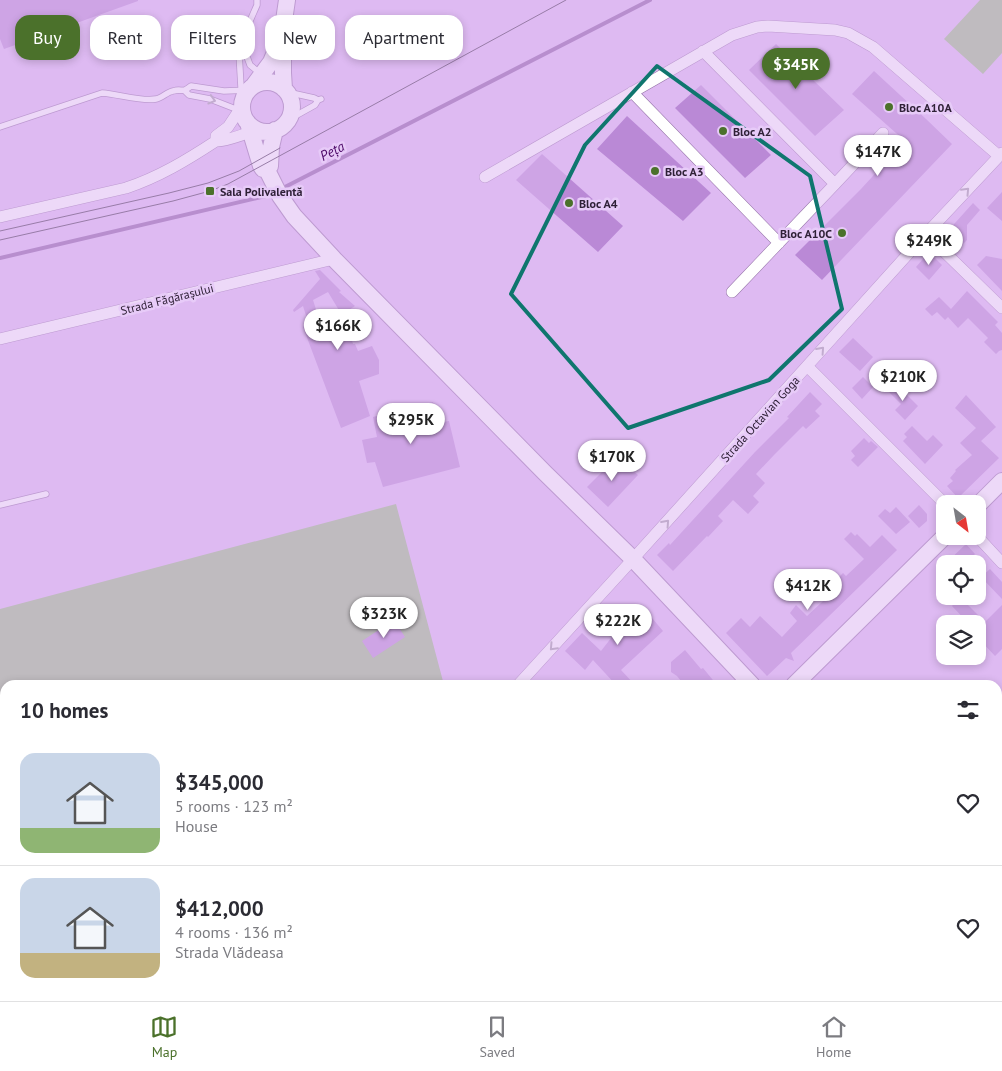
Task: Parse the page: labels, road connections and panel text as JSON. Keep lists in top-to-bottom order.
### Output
{
  "streets": {
    "street": ["Strada Făgărașului", "Strada Octavian Goga"]
  },
  "water": ["Peța"],
  "places": {
    "other": [
      "Bloc A10A",
      "Bloc A2",
      "Bloc A3",
      "Bloc A4",
      "Bloc A10C"
    ],
    "transit": ["Sala Polivalentă"]
  },
  "north": "bottom right",
  "page": {
    "chip": [
      "Buy",
      "Rent",
      "Filters",
      "New",
      "Apartment"
    ],
    "price": [
      "$345K",
      "$147K",
      "$249K",
      "$166K",
      "$210K",
      "$295K",
      "$170K",
      "$412K",
      "$323K",
      "$222K"
    ],
    "heading": "10 homes",
    "list": [
      {
        "name": "$345,000",
        "note": "5 rooms · 123 m² · House"
      },
      {
        "name": "$412,000",
        "note": "4 rooms · 136 m² · Strada Vlădeasa"
      }
    ],
    "tabs": ["Map", "Saved", "Home"]
  }
}
